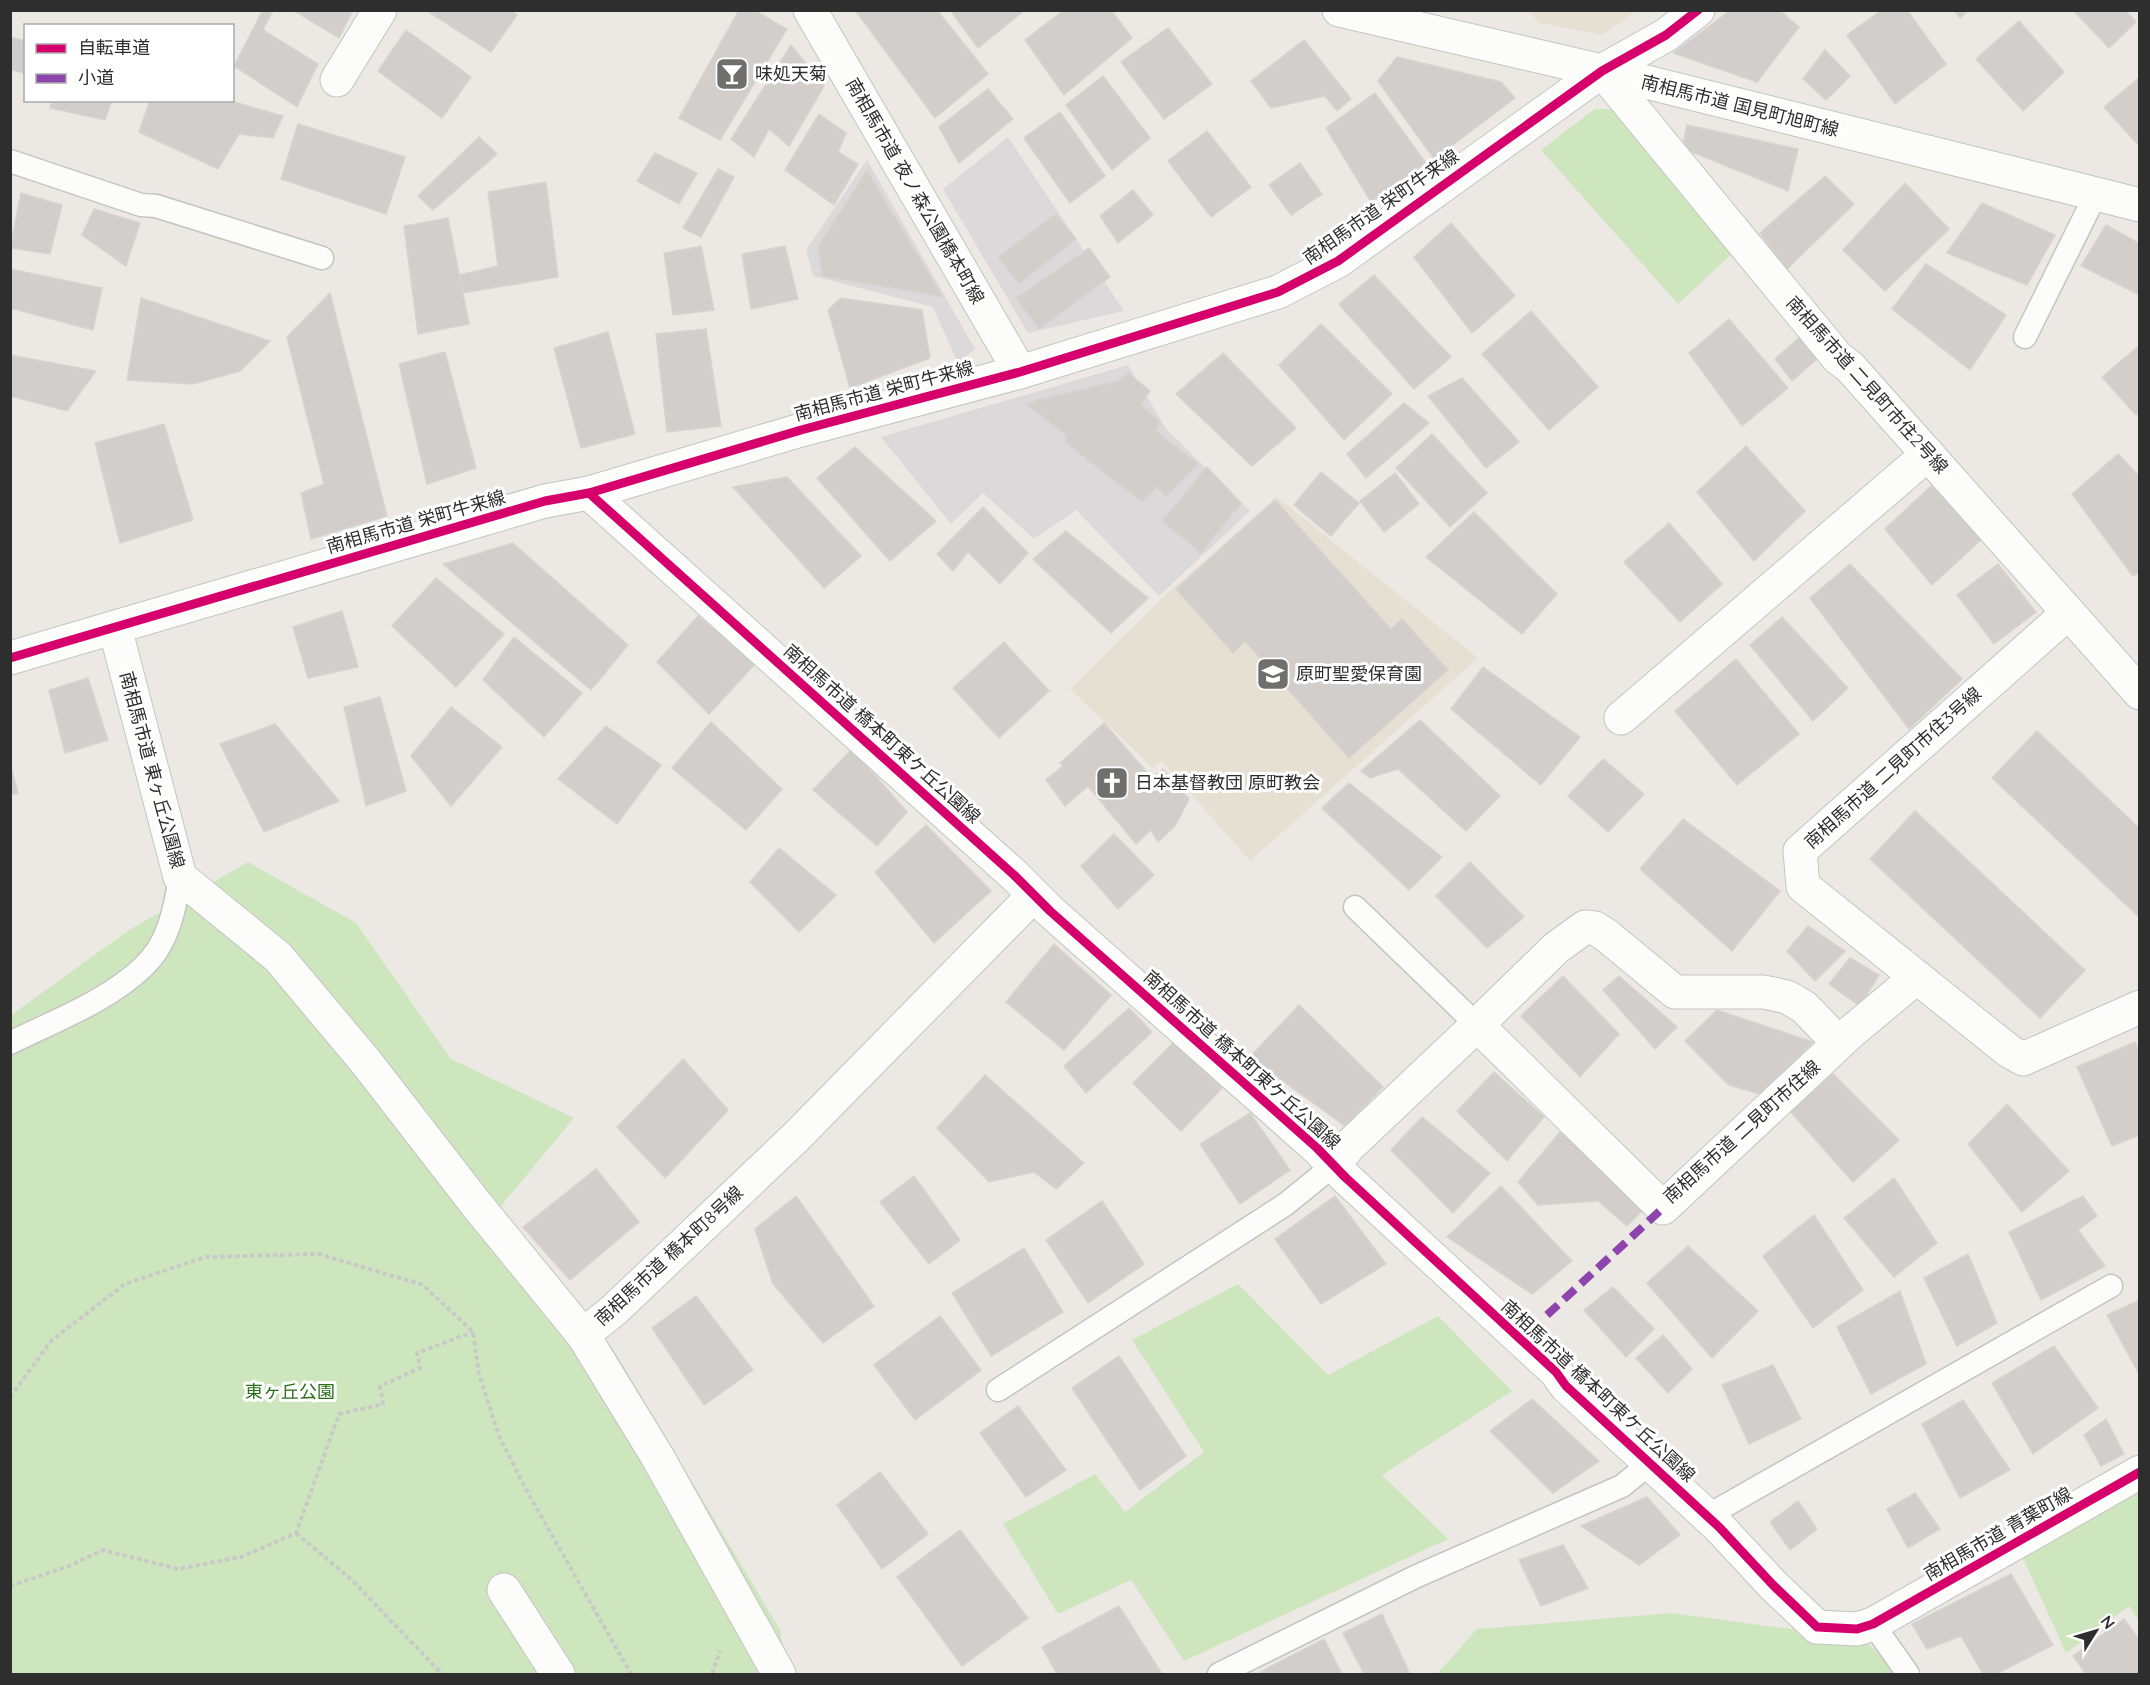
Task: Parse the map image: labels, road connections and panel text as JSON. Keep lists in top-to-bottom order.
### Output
{
  "streets": {
    "street": [
      "南相馬市道 国見町旭町線",
      "南相馬市道 夜ノ森公園橋本町線",
      "南相馬市道 栄町牛来線",
      "南相馬市道 二見町市住2号線",
      "南相馬市道 橋本町東ケ丘公園線",
      "南相馬市道 二見町市住3号線",
      "南相馬市道 東ヶ丘公園線",
      "南相馬市道 二見町市住線",
      "南相馬市道 橋本町8号線",
      "南相馬市道 青葉町線"
    ]
  },
  "crossings": [
    ["南相馬市道 国見町旭町線", "南相馬市道 栄町牛来線"],
    ["南相馬市道 国見町旭町線", "南相馬市道 二見町市住2号線"],
    ["南相馬市道 夜ノ森公園橋本町線", "南相馬市道 栄町牛来線"],
    ["南相馬市道 栄町牛来線", "南相馬市道 二見町市住2号線"],
    ["南相馬市道 栄町牛来線", "南相馬市道 橋本町東ケ丘公園線"],
    ["南相馬市道 栄町牛来線", "南相馬市道 東ヶ丘公園線"],
    ["南相馬市道 二見町市住2号線", "南相馬市道 二見町市住3号線"],
    ["南相馬市道 橋本町東ケ丘公園線", "南相馬市道 橋本町8号線"],
    ["南相馬市道 橋本町東ケ丘公園線", "南相馬市道 青葉町線"],
    ["南相馬市道 二見町市住3号線", "南相馬市道 二見町市住線"],
    ["南相馬市道 東ヶ丘公園線", "南相馬市道 橋本町8号線"]
  ],
  "parks": ["東ヶ丘公園"],
  "places": {
    "bar": ["味処天菊"],
    "school or university": ["原町聖愛保育園"],
    "church": ["日本基督教団 原町教会"]
  },
  "legend": ["自転車道", "小道"],
  "north": "top right"
}
